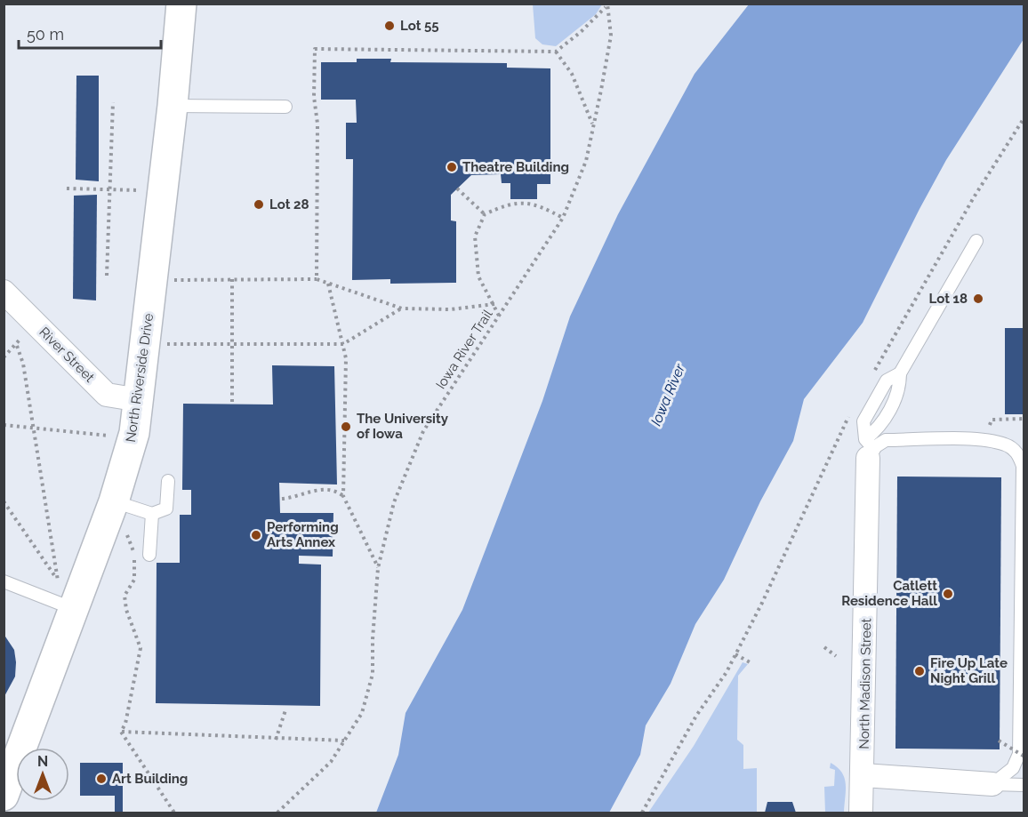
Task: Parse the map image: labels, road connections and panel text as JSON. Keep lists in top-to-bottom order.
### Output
{
  "streets": {
    "street": ["River Street", "North Riverside Drive", "North Madison Street"],
    "path": ["Iowa River Trail"]
  },
  "crossings": [
    ["River Street", "North Riverside Drive"]
  ],
  "water": ["Iowa River"],
  "places": [
    "Lot 55",
    "Theatre Building",
    "Lot 28",
    "Lot 18",
    "The University of Iowa",
    "Performing Arts Annex",
    "Catlett Residence Hall",
    "Fire Up Late Night Grill",
    "Art Building"
  ],
  "scale_bar": "50 m",
  "north": "top"
}
